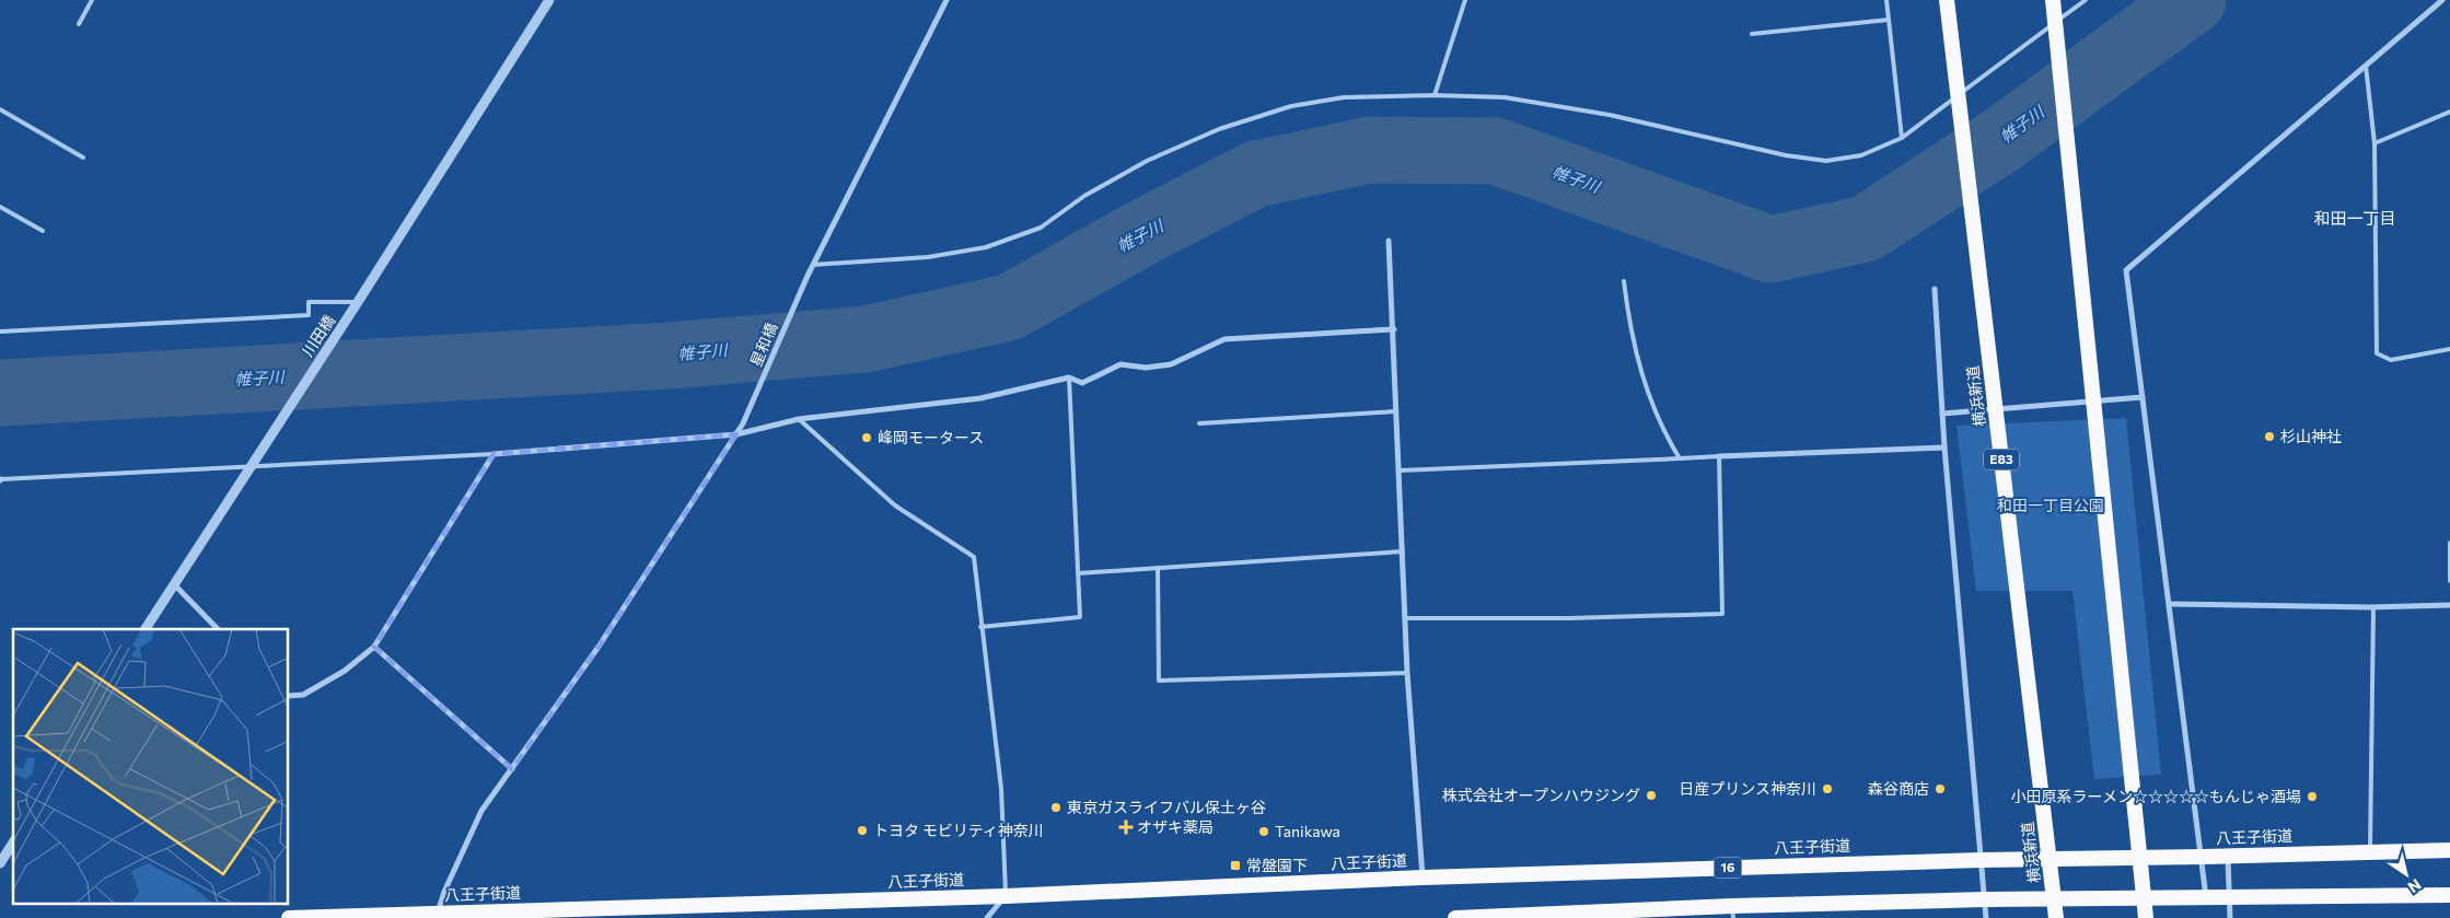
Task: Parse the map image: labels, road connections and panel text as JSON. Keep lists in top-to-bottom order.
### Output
{
  "streets": {
    "highway": [
      "横浜新道",
      "E83",
      "八王子街道",
      "16"
    ],
    "street": ["川田橋", "星和橋"]
  },
  "crossings": [
    ["星和橋", "八王子街道"]
  ],
  "districts": ["和田一丁目"],
  "water": ["帷子川"],
  "parks": ["和田一丁目公園"],
  "places": {
    "other": [
      "杉山神社",
      "峰岡モータース",
      "日産プリンス神奈川",
      "森谷商店",
      "株式会社オープンハウジング",
      "小田原系ラーメン☆☆☆☆☆もんじゃ酒場",
      "東京ガスライフバル保土ヶ谷",
      "トヨタ モビリティ神奈川",
      "Tanikawa"
    ],
    "health": ["オザキ薬局"],
    "transit": ["常盤園下"]
  },
  "north": "bottom right"
}
